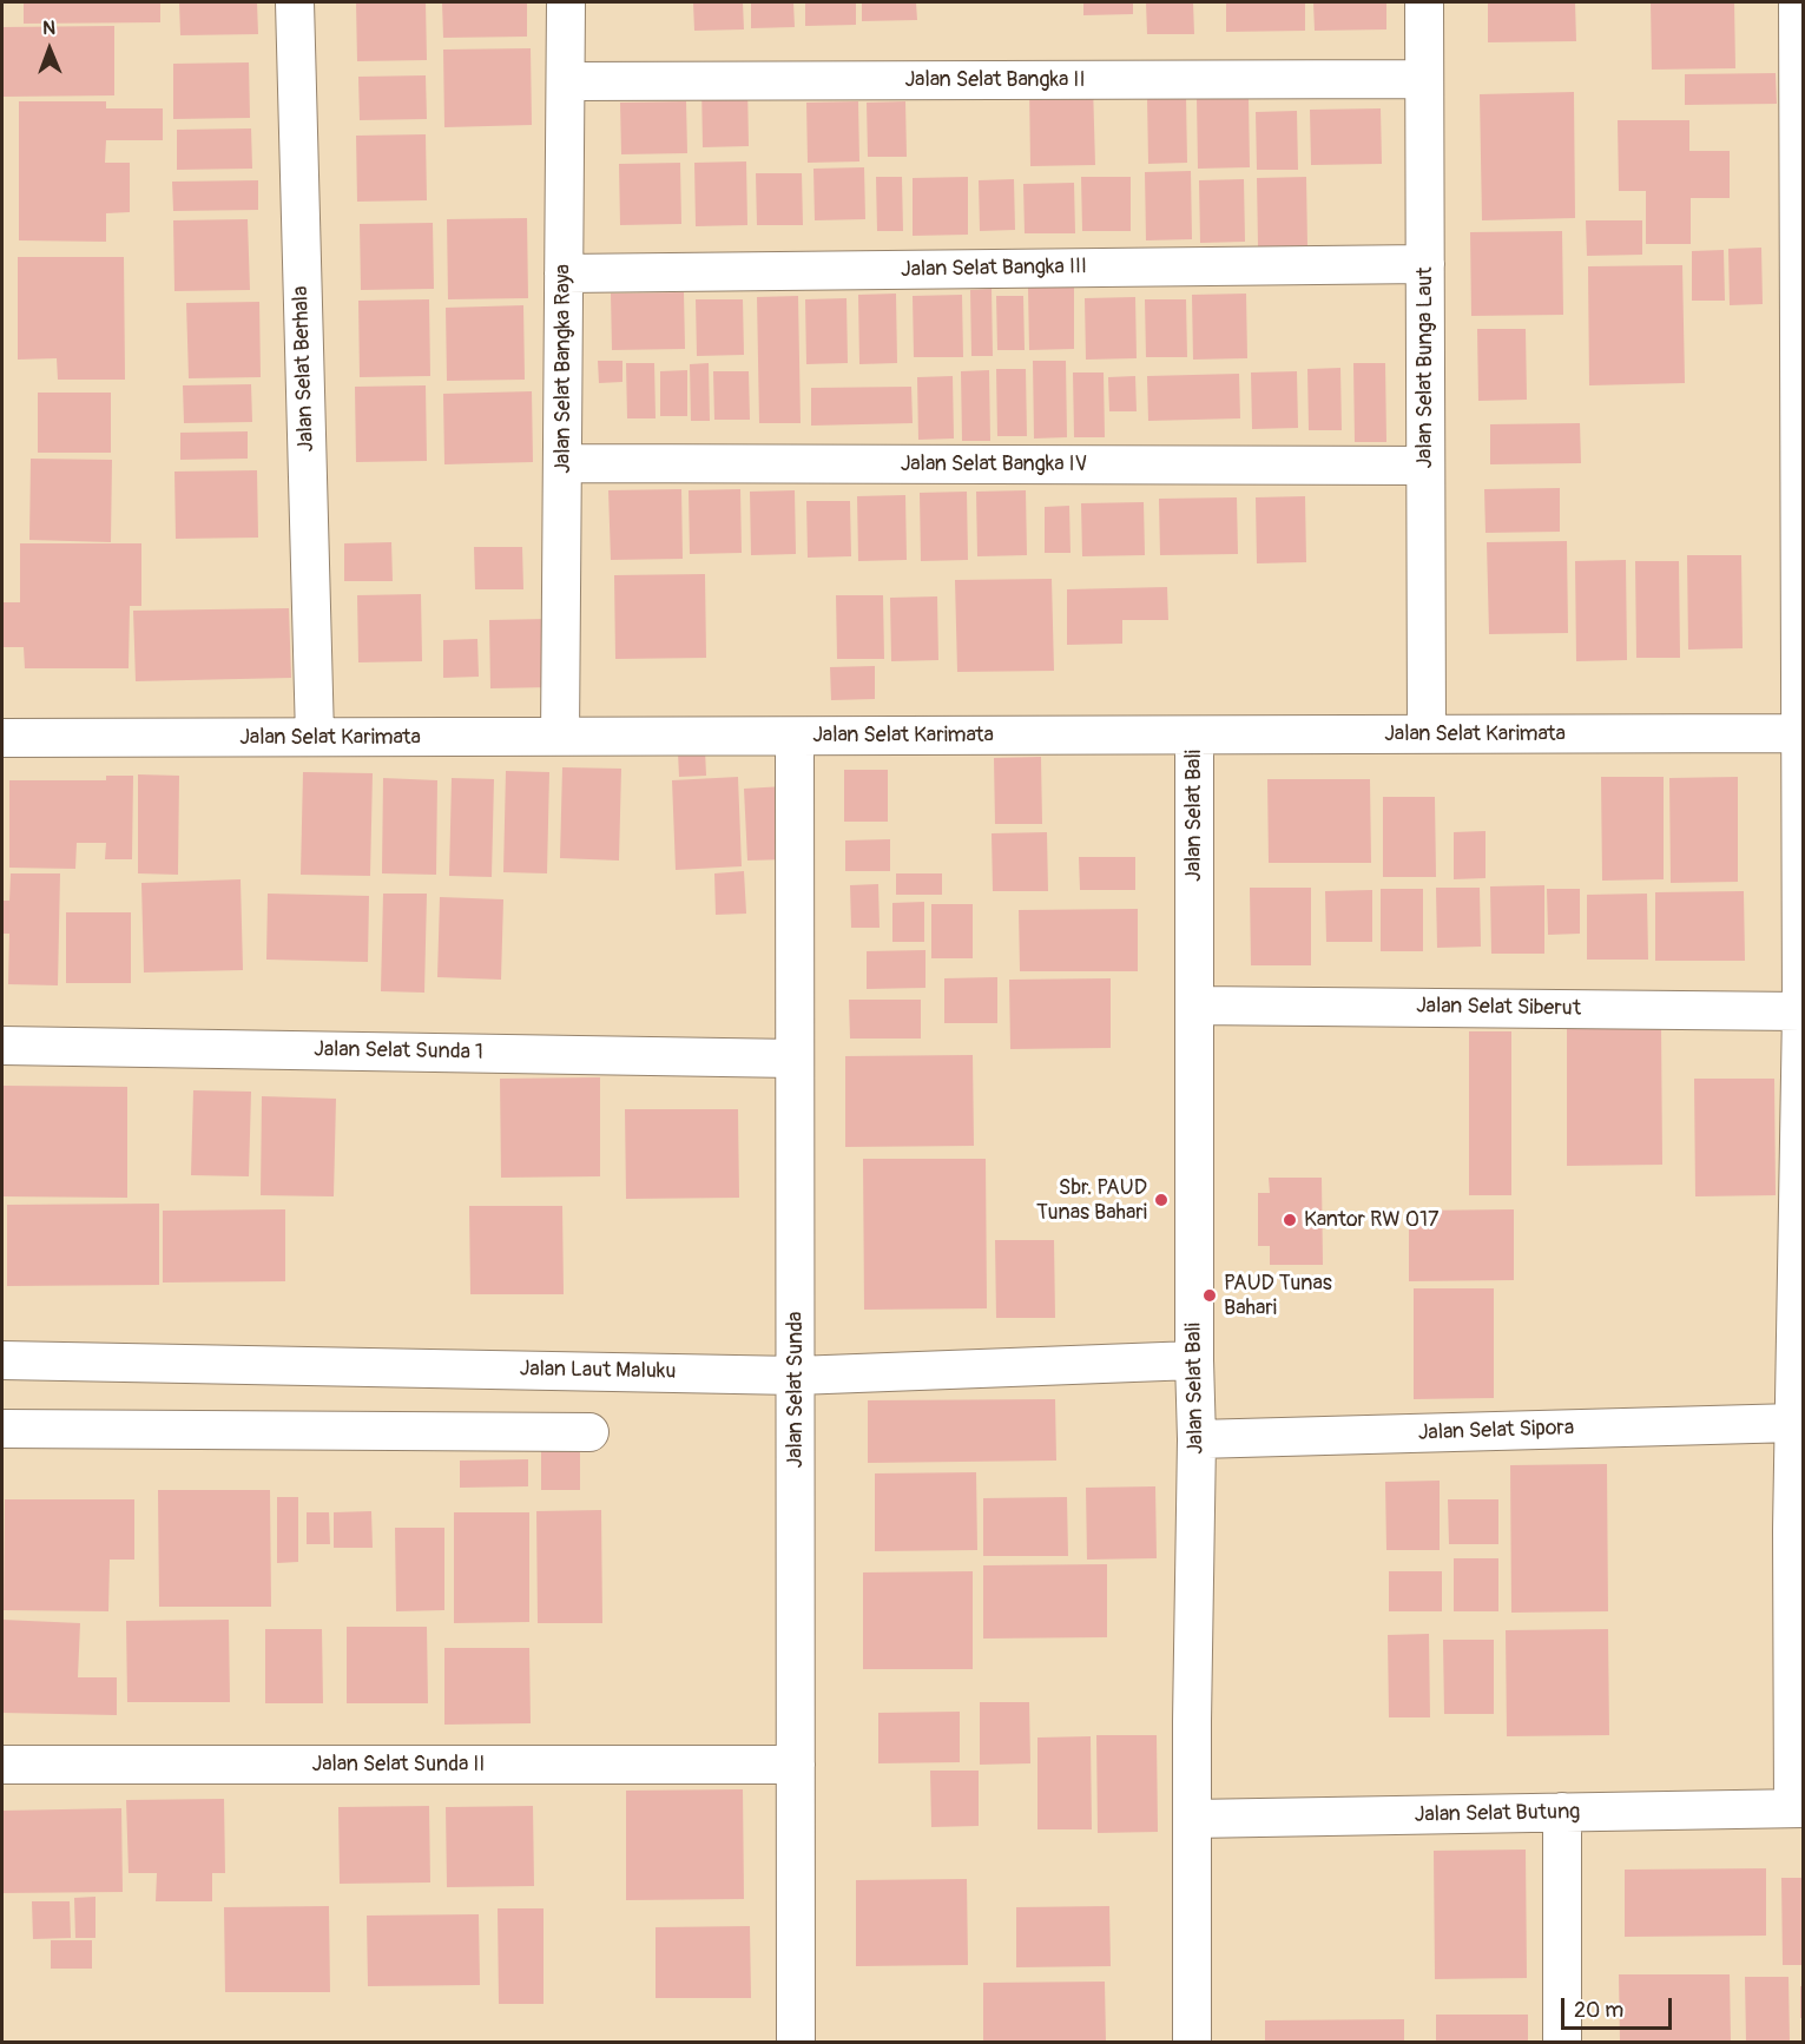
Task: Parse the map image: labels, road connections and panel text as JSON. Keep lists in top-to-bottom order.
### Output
{
  "streets": {
    "street": [
      "Jalan Selat Bangka II",
      "Jalan Selat Bangka III",
      "Jalan Selat Bunga Laut",
      "Jalan Selat Berhala",
      "Jalan Selat Bangka Raya",
      "Jalan Selat Bangka IV",
      "Jalan Selat Karimata",
      "Jalan Selat Bali",
      "Jalan Selat Siberut",
      "Jalan Selat Sunda 1",
      "Jalan Laut Maluku",
      "Jalan Selat Sunda",
      "Jalan Selat Sipora",
      "Jalan Selat Sunda II",
      "Jalan Selat Butung"
    ]
  },
  "crossings": [
    ["Jalan Selat Bangka II", "Jalan Selat Bunga Laut"],
    ["Jalan Selat Bangka II", "Jalan Selat Bangka Raya"],
    ["Jalan Selat Bangka III", "Jalan Selat Bunga Laut"],
    ["Jalan Selat Bangka III", "Jalan Selat Bangka Raya"],
    ["Jalan Selat Bunga Laut", "Jalan Selat Bangka IV"],
    ["Jalan Selat Bunga Laut", "Jalan Selat Karimata"],
    ["Jalan Selat Berhala", "Jalan Selat Karimata"],
    ["Jalan Selat Bangka Raya", "Jalan Selat Bangka IV"],
    ["Jalan Selat Bangka Raya", "Jalan Selat Karimata"],
    ["Jalan Selat Karimata", "Jalan Selat Bali"],
    ["Jalan Selat Karimata", "Jalan Selat Sunda"],
    ["Jalan Selat Bali", "Jalan Selat Siberut"],
    ["Jalan Selat Bali", "Jalan Laut Maluku"],
    ["Jalan Selat Bali", "Jalan Selat Sipora"],
    ["Jalan Selat Bali", "Jalan Selat Butung"],
    ["Jalan Selat Sunda 1", "Jalan Selat Sunda"],
    ["Jalan Laut Maluku", "Jalan Selat Sunda"],
    ["Jalan Selat Sunda", "Jalan Selat Sunda II"]
  ],
  "places": ["Sbr. PAUD Tunas Bahari", "Kantor RW 017", "PAUD Tunas Bahari"],
  "scale_bar": "20 m",
  "north": "top"
}
